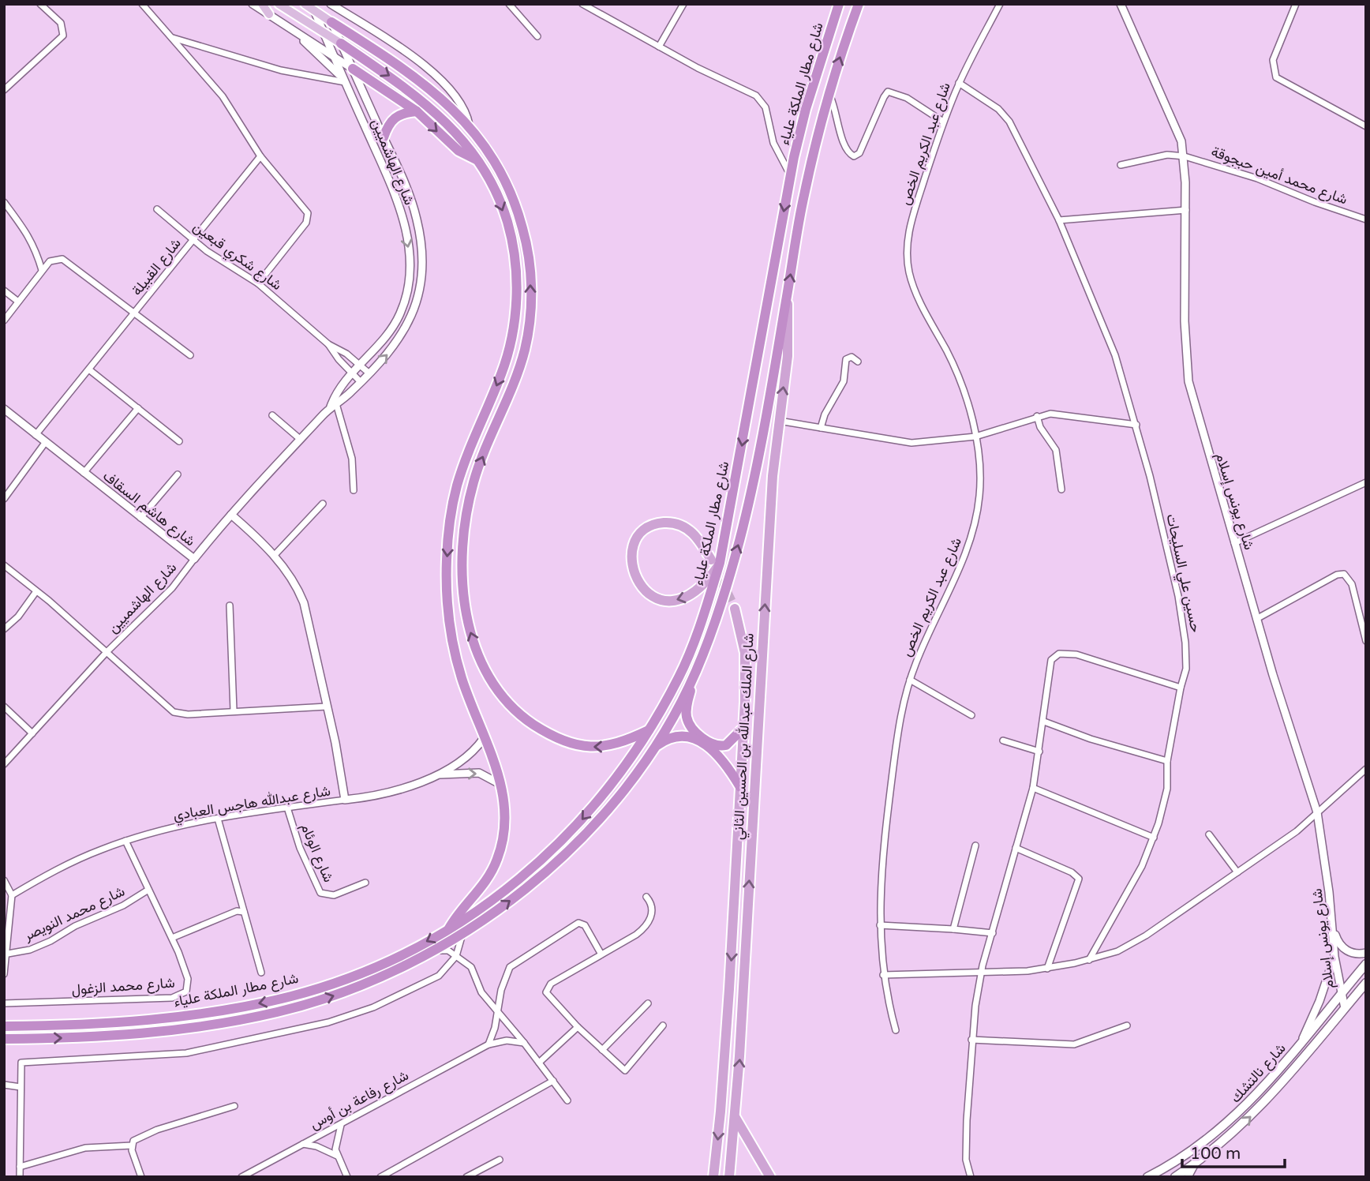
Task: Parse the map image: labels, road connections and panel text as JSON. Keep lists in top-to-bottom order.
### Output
{
  "streets": {
    "highway": ["شارع مطار الملكة علياء", "شارع الملك عبدالله بن الحسين الثاني"],
    "main road": ["شارع نالتشك"],
    "street": [
      "شارع عبد الكريم الخص",
      "شارع الهاشميين",
      "شارع محمد أمين حبجوقة",
      "شارع شكري قبعين",
      "شارع القبيلة",
      "شارع يونس إسلام",
      "شارع هاشم السقاف",
      "حسين علي السليحات",
      "شارع عبدالله هاجس العبادي",
      "شارع الوئام",
      "شارع محمد النويصر",
      "شارع محمد الزغول",
      "شارع رفاعة بن أوس"
    ]
  },
  "crossings": [
    ["شارع مطار الملكة علياء", "شارع الملك عبدالله بن الحسين الثاني"],
    ["شارع عبد الكريم الخص", "حسين علي السليحات"],
    ["شارع الهاشميين", "شارع شكري قبعين"],
    ["شارع الهاشميين", "شارع هاشم السقاف"],
    ["شارع محمد أمين حبجوقة", "شارع يونس إسلام"],
    ["شارع شكري قبعين", "شارع القبيلة"],
    ["شارع القبيلة", "شارع هاشم السقاف"],
    ["شارع يونس إسلام", "شارع نالتشك"],
    ["شارع عبدالله هاجس العبادي", "شارع الوئام"],
    ["شارع عبدالله هاجس العبادي", "شارع محمد الزغول"],
    ["شارع محمد النويصر", "شارع محمد الزغول"]
  ],
  "scale_bar": "100 m"
}
